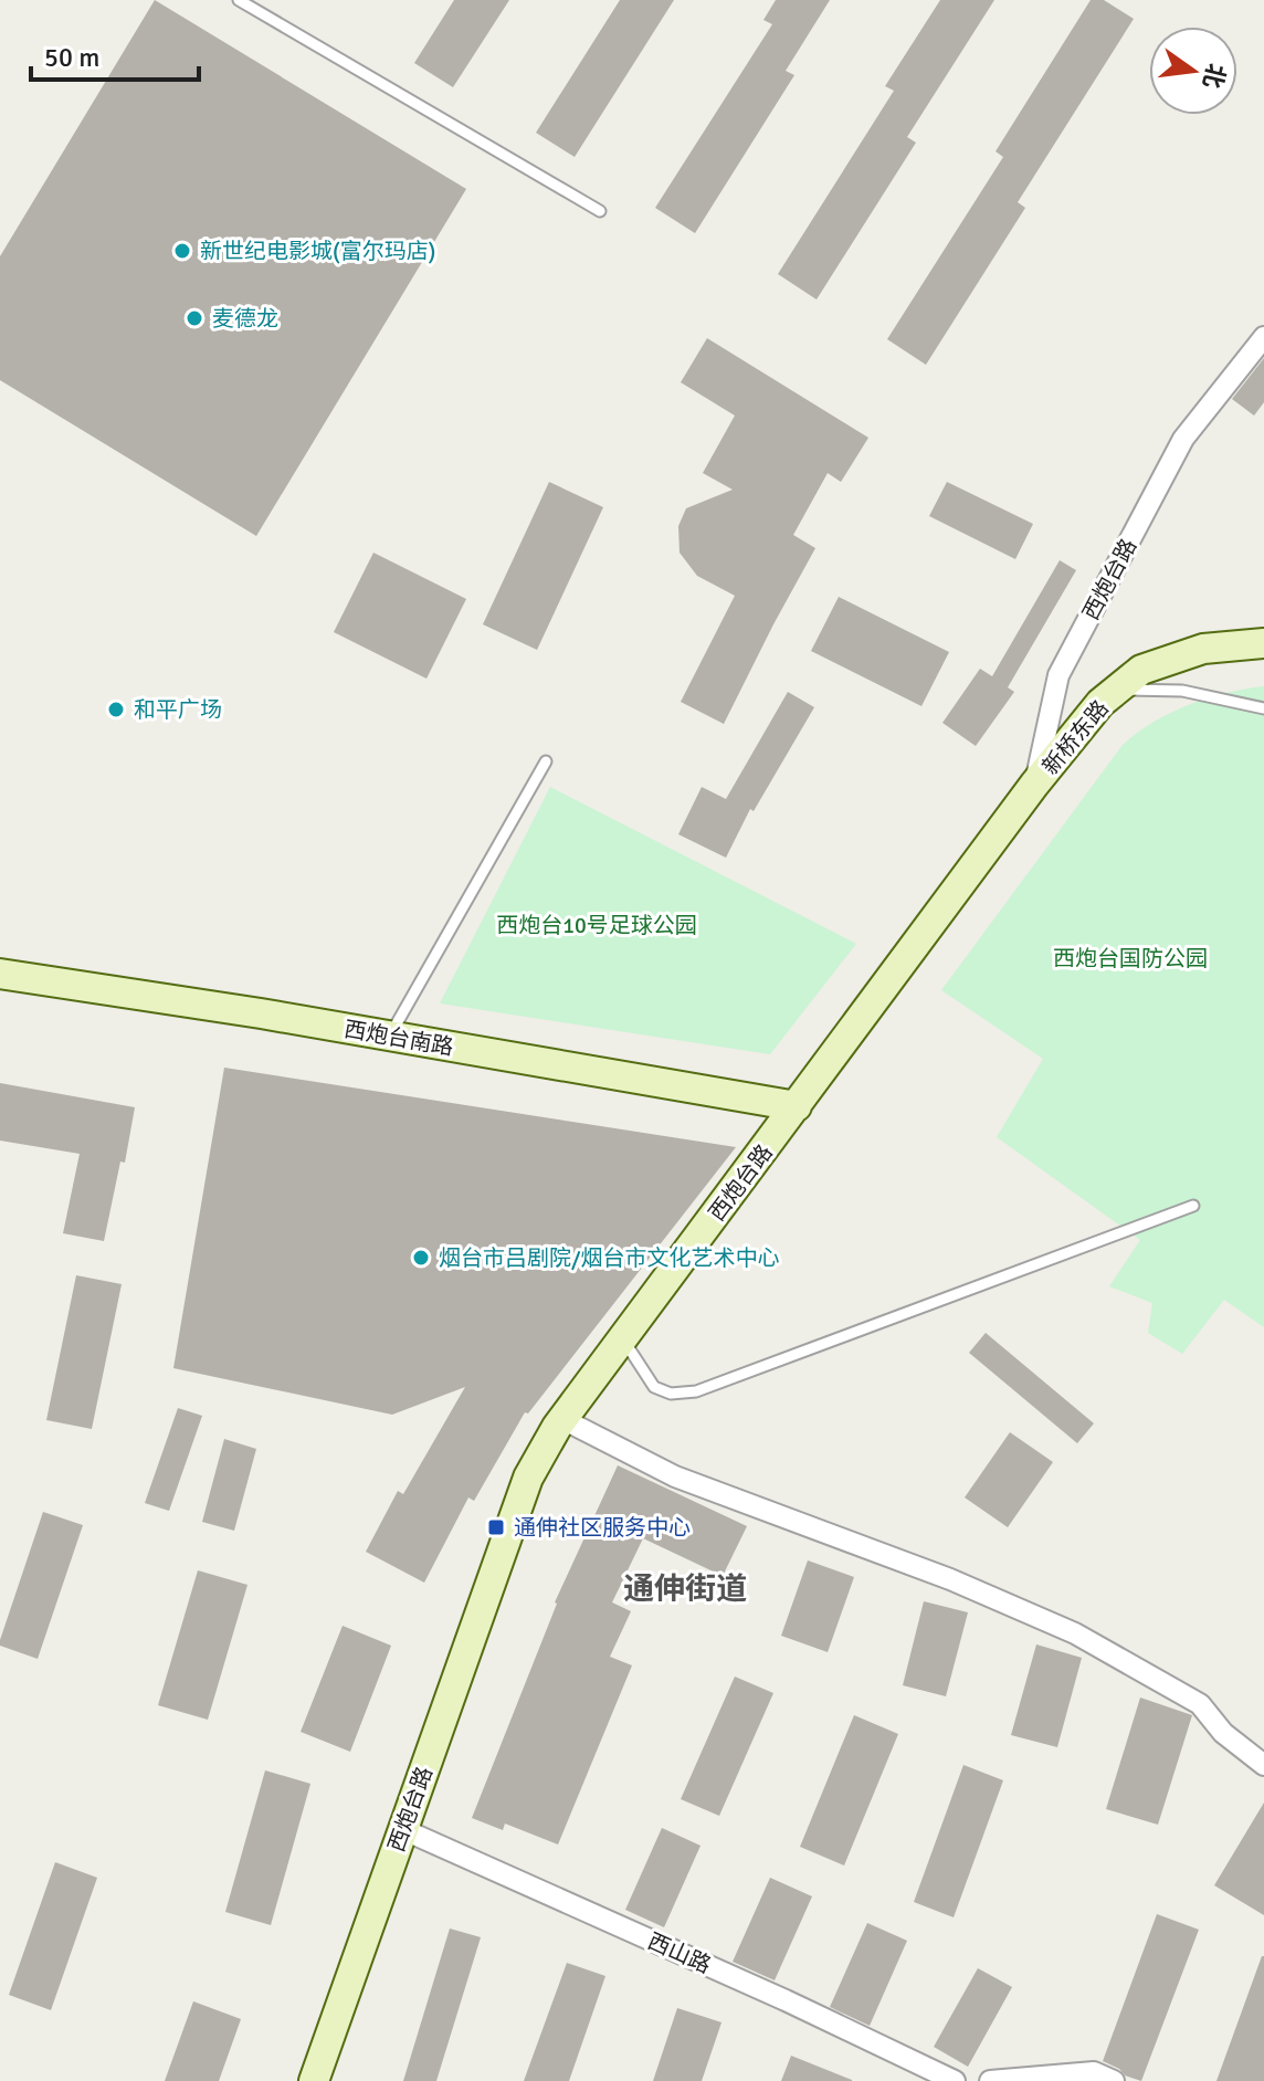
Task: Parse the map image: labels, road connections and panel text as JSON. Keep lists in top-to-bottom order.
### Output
{
  "streets": {
    "street": [
      "西炮台路",
      "新桥东路",
      "西炮台南路",
      "西山路"
    ]
  },
  "crossings": [
    ["西炮台路", "新桥东路"],
    ["西炮台路", "西炮台南路"],
    ["西炮台路", "西山路"]
  ],
  "districts": ["通伸街道"],
  "parks": ["西炮台10号足球公园", "西炮台国防公园"],
  "places": {
    "other": [
      "新世纪电影城(富尔玛店)",
      "麦德龙",
      "和平广场",
      "烟台市吕剧院/烟台市文化艺术中心"
    ],
    "transit": ["通伸社区服务中心"]
  },
  "scale_bar": "50 m",
  "north": "right"
}
